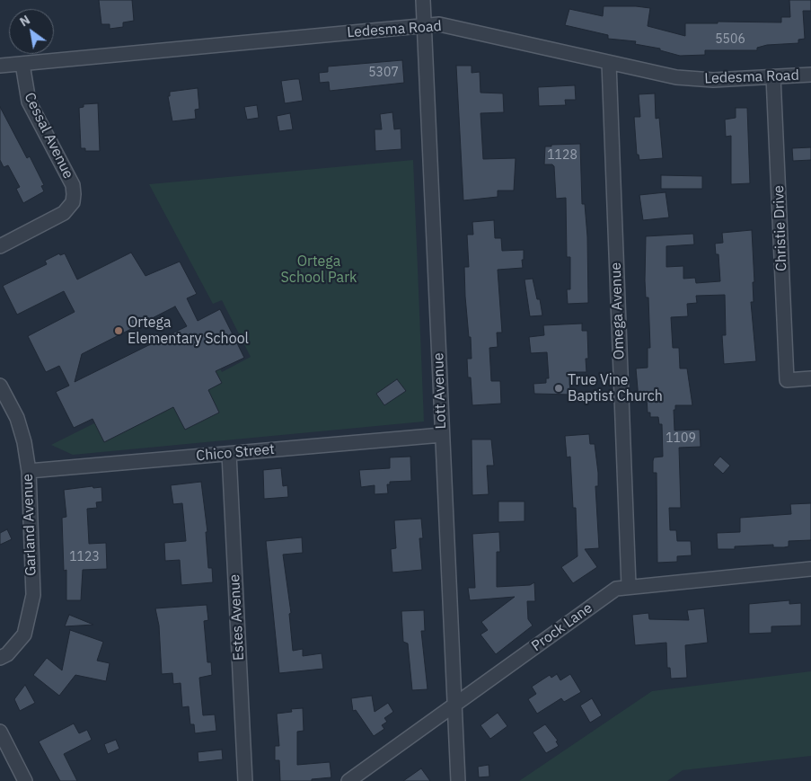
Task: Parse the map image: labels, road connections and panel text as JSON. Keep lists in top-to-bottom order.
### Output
{
  "streets": {
    "street": [
      "Ledesma Road",
      "Cessal Avenue",
      "Christie Drive",
      "Omega Avenue",
      "Lott Avenue",
      "Chico Street",
      "Garland Avenue",
      "Estes Avenue",
      "Prock Lane"
    ]
  },
  "crossings": [
    ["Ledesma Road", "Cessal Avenue"],
    ["Ledesma Road", "Christie Drive"],
    ["Ledesma Road", "Omega Avenue"],
    ["Ledesma Road", "Lott Avenue"],
    ["Omega Avenue", "Prock Lane"],
    ["Lott Avenue", "Chico Street"],
    ["Lott Avenue", "Prock Lane"],
    ["Chico Street", "Garland Avenue"],
    ["Chico Street", "Estes Avenue"]
  ],
  "parks": ["Ortega School Park"],
  "places": ["Ortega Elementary School", "True Vine Baptist Church"],
  "house_numbers": [
    "5506",
    "5307",
    "1128",
    "1109",
    "1123"
  ],
  "north": "top left"
}
